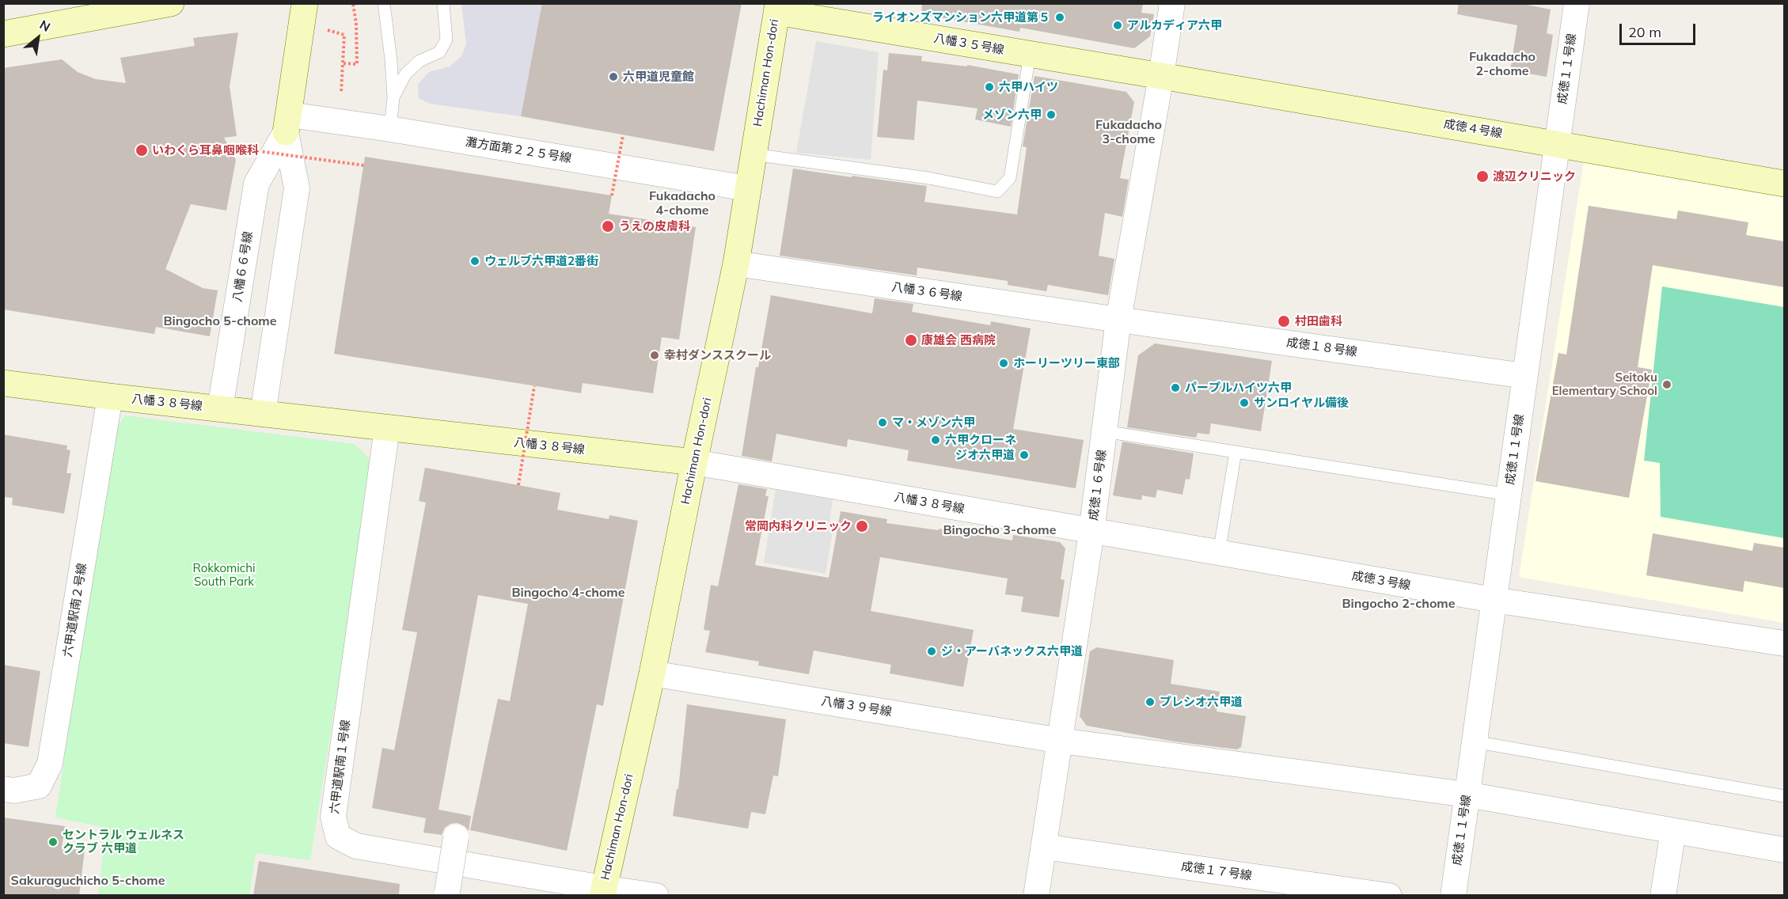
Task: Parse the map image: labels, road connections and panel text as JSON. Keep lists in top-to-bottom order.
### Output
{
  "streets": {
    "street": [
      "八幡３５号線",
      "成徳１１号線",
      "Hachiman Hon-dori",
      "成徳４号線",
      "灘方面第２２５号線",
      "八幡６６号線",
      "八幡３６号線",
      "成徳１８号線",
      "八幡３８号線",
      "成徳１６号線",
      "成徳３号線",
      "六甲道駅南２号線",
      "八幡３９号線",
      "六甲道駅南１号線",
      "成徳１７号線"
    ]
  },
  "crossings": [
    ["八幡３５号線", "Hachiman Hon-dori"],
    ["八幡３５号線", "成徳４号線"],
    ["八幡３５号線", "成徳１６号線"],
    ["成徳１１号線", "成徳４号線"],
    ["成徳１１号線", "成徳１８号線"],
    ["成徳１１号線", "成徳３号線"],
    ["成徳１１号線", "八幡３９号線"],
    ["Hachiman Hon-dori", "灘方面第２２５号線"],
    ["Hachiman Hon-dori", "八幡３６号線"],
    ["Hachiman Hon-dori", "八幡３８号線"],
    ["Hachiman Hon-dori", "八幡３９号線"],
    ["Hachiman Hon-dori", "六甲道駅南１号線"],
    ["成徳４号線", "成徳１６号線"],
    ["灘方面第２２５号線", "八幡６６号線"],
    ["八幡６６号線", "八幡３８号線"],
    ["八幡３６号線", "成徳１８号線"],
    ["八幡３６号線", "成徳１６号線"],
    ["成徳１８号線", "成徳１６号線"],
    ["八幡３８号線", "成徳１６号線"],
    ["八幡３８号線", "成徳３号線"],
    ["八幡３８号線", "六甲道駅南２号線"],
    ["八幡３８号線", "六甲道駅南１号線"],
    ["成徳１６号線", "成徳３号線"],
    ["成徳１６号線", "八幡３９号線"],
    ["成徳１６号線", "成徳１７号線"]
  ],
  "districts": [
    "Fukadacho 2-chome",
    "Fukadacho 3-chome",
    "Fukadacho 4-chome",
    "Bingocho 5-chome",
    "Bingocho 3-chome",
    "Bingocho 4-chome",
    "Bingocho 2-chome",
    "Sakuraguchicho 5-chome"
  ],
  "parks": ["Rokkomichi South Park"],
  "places": [
    "ライオンズマンション六甲道第５",
    "アルカディア六甲",
    "六甲道児童館",
    "六甲ハイツ",
    "メゾン六甲",
    "いわくら耳鼻咽喉科",
    "渡辺クリニック",
    "うえの皮膚科",
    "ウェルブ六甲道2番街",
    "村田歯科",
    "康雄会 西病院",
    "幸村ダンススクール",
    "ホーリーツリー東部",
    "Seitoku Elementary School",
    "パープルハイツ六甲",
    "サンロイヤル備後",
    "マ・メゾン六甲",
    "六甲クローネ",
    "ジオ六甲道",
    "常岡内科クリニック",
    "ジ・アーバネックス六甲道",
    "プレシオ六甲道",
    "セントラル ウェルネス クラブ 六甲道"
  ],
  "scale_bar": "20 m",
  "north": "top right"
}
